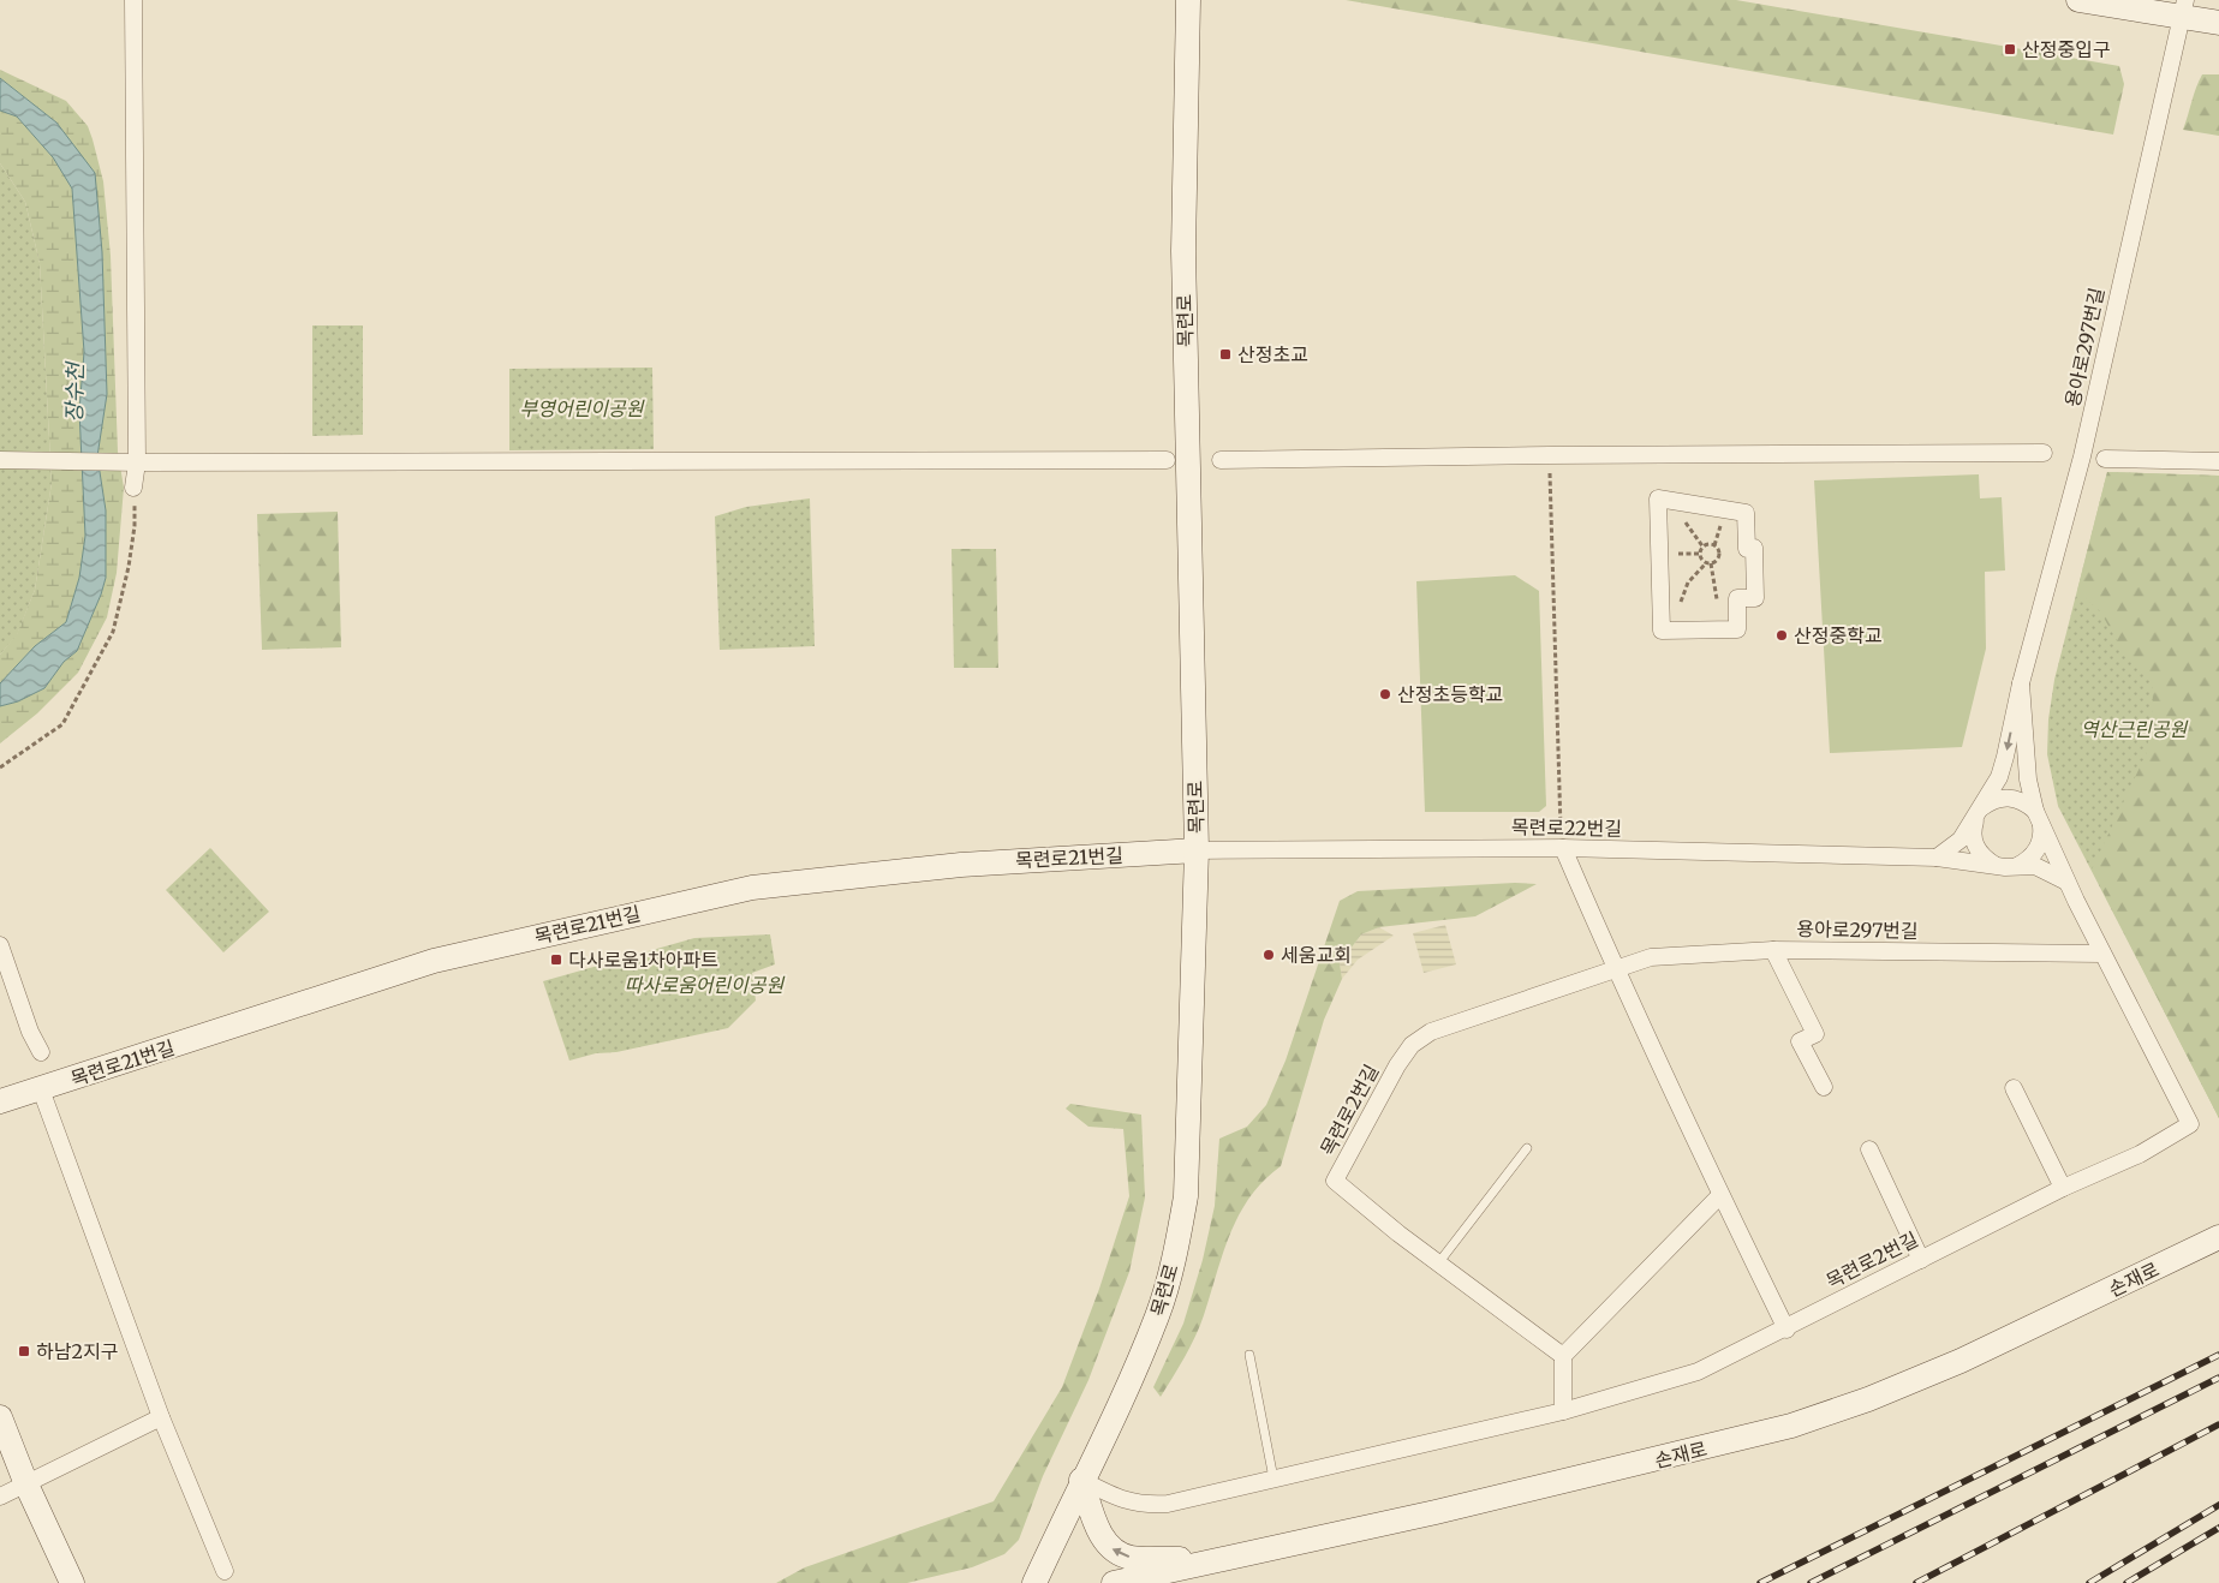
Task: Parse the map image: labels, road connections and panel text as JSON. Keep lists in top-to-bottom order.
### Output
{
  "streets": {
    "main road": ["목련로", "목련로21번길", "손재로"],
    "street": ["용아로297번길", "목련로22번길", "목련로2번길"]
  },
  "crossings": [
    ["목련로", "목련로22번길"],
    ["목련로", "목련로21번길"],
    ["목련로", "목련로2번길"],
    ["용아로297번길", "목련로22번길"],
    ["용아로297번길", "목련로2번길"],
    ["목련로22번길", "목련로21번길"]
  ],
  "water": ["장수천"],
  "parks": ["부영어린이공원", "역산근린공원", "따사로움어린이공원"],
  "places": {
    "transit": [
      "산정중입구",
      "산정초교",
      "다사로움1차아파트",
      "하남2지구"
    ],
    "other": ["산정중학교", "산정초등학교", "세움교회"]
  }
}
